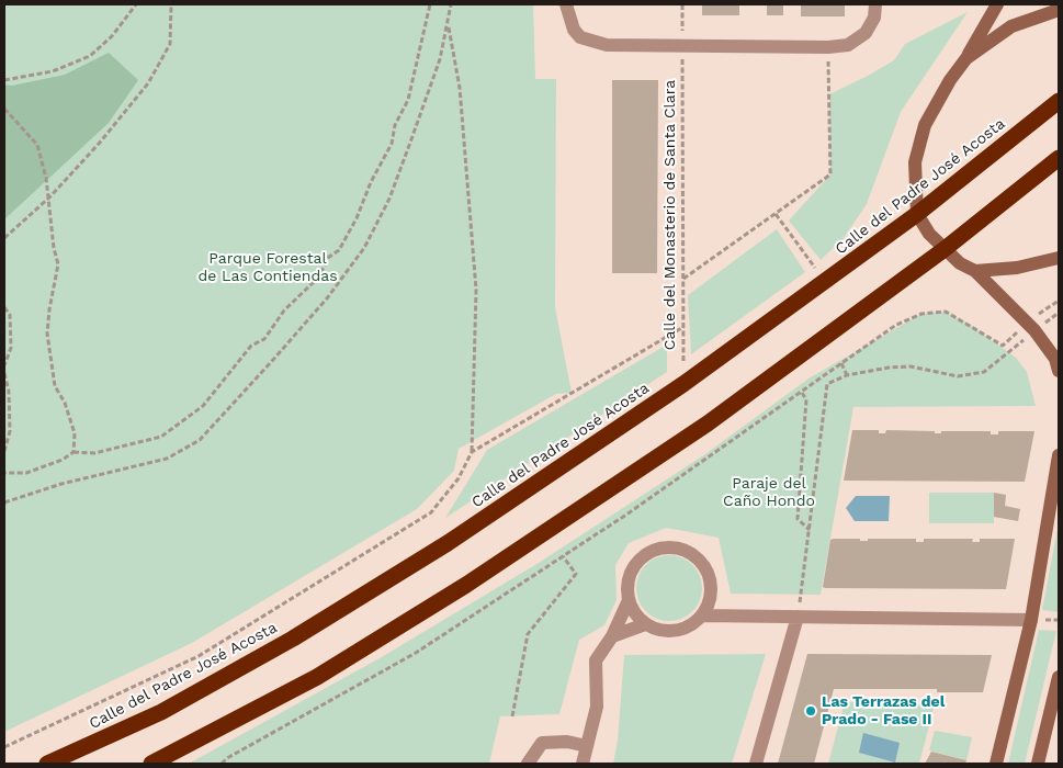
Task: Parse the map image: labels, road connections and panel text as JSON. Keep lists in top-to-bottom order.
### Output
{
  "streets": {
    "highway": ["Calle del Padre José Acosta"],
    "path": ["Calle del Monasterio de Santa Clara"]
  },
  "crossings": [
    ["Calle del Padre José Acosta", "Calle del Monasterio de Santa Clara"]
  ],
  "parks": ["Parque Forestal de Las Contiendas", "Paraje del Caño Hondo"],
  "places": ["Las Terrazas del Prado - Fase II"]
}
